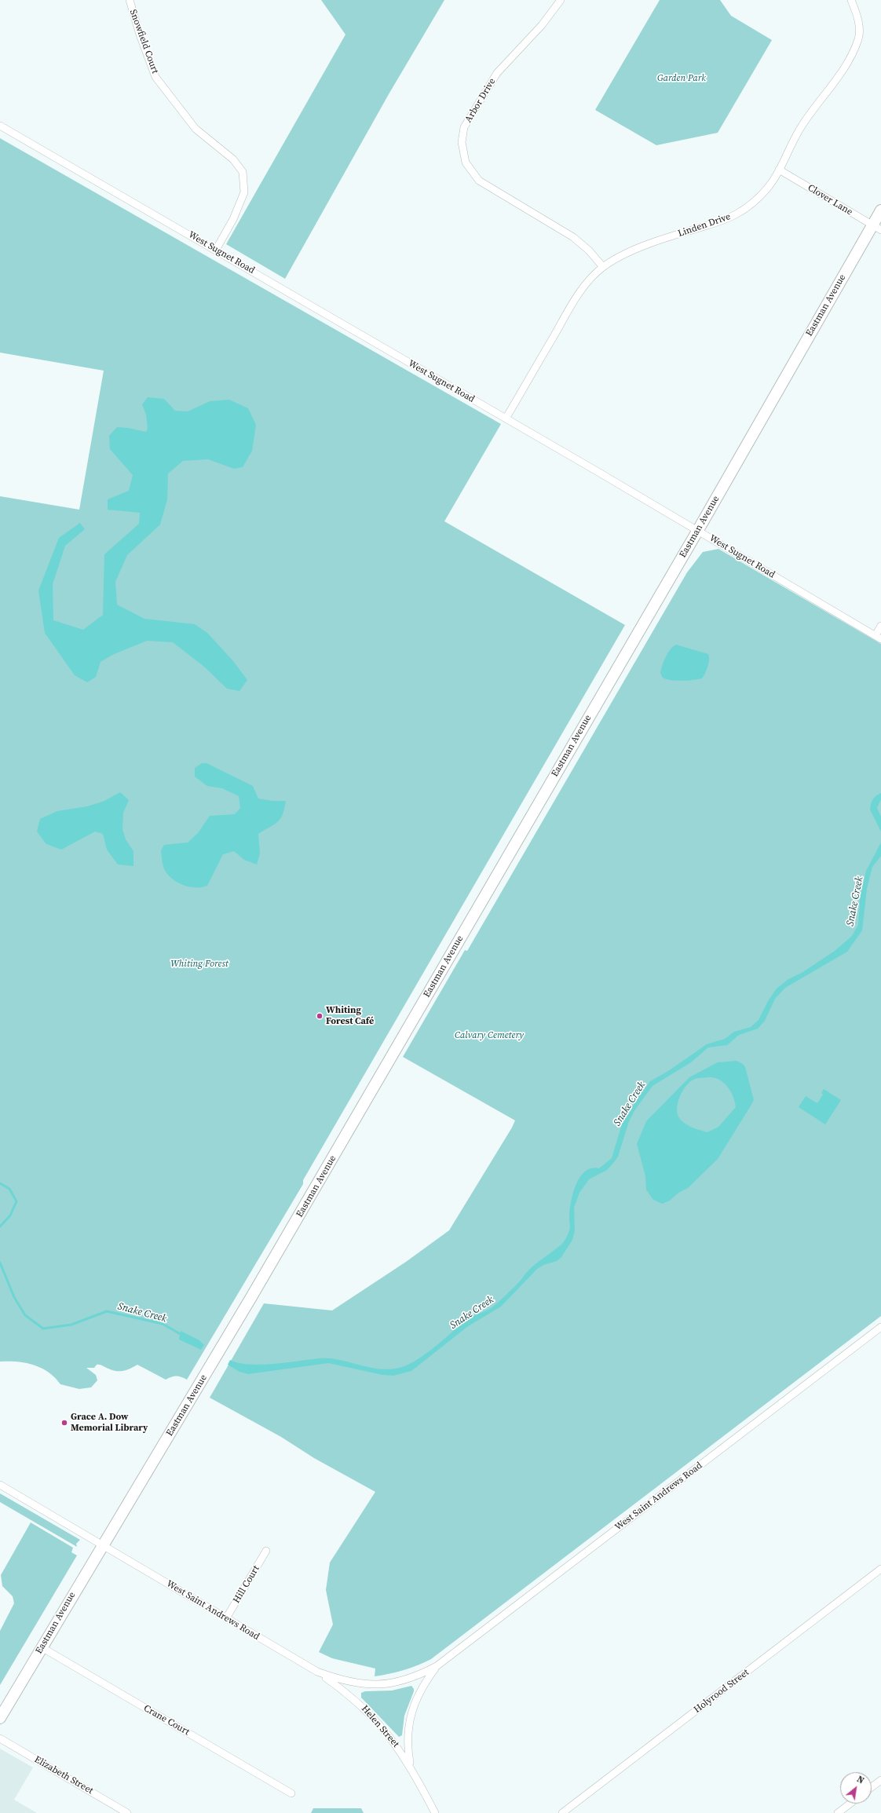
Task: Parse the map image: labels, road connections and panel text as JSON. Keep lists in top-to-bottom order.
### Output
{
  "streets": {
    "main road": ["Eastman Avenue"],
    "street": [
      "Snowfield Court",
      "Arbor Drive",
      "Clover Lane",
      "Linden Drive",
      "West Sugnet Road",
      "West Saint Andrews Road",
      "Hill Court",
      "Holyrood Street",
      "Crane Court",
      "Helen Street",
      "Elizabeth Street"
    ]
  },
  "crossings": [
    ["Snowfield Court", "West Sugnet Road"],
    ["Arbor Drive", "Linden Drive"],
    ["Clover Lane", "Linden Drive"],
    ["Clover Lane", "Eastman Avenue"],
    ["Linden Drive", "West Sugnet Road"],
    ["West Sugnet Road", "Eastman Avenue"],
    ["Eastman Avenue", "West Saint Andrews Road"],
    ["Eastman Avenue", "Crane Court"],
    ["West Saint Andrews Road", "Hill Court"],
    ["West Saint Andrews Road", "Helen Street"]
  ],
  "water": ["Snake Creek"],
  "parks": ["Garden Park", "Whiting Forest", "Calvary Cemetery"],
  "places": ["Whiting Forest Café", "Grace A. Dow Memorial Library"],
  "north": "top right"
}
